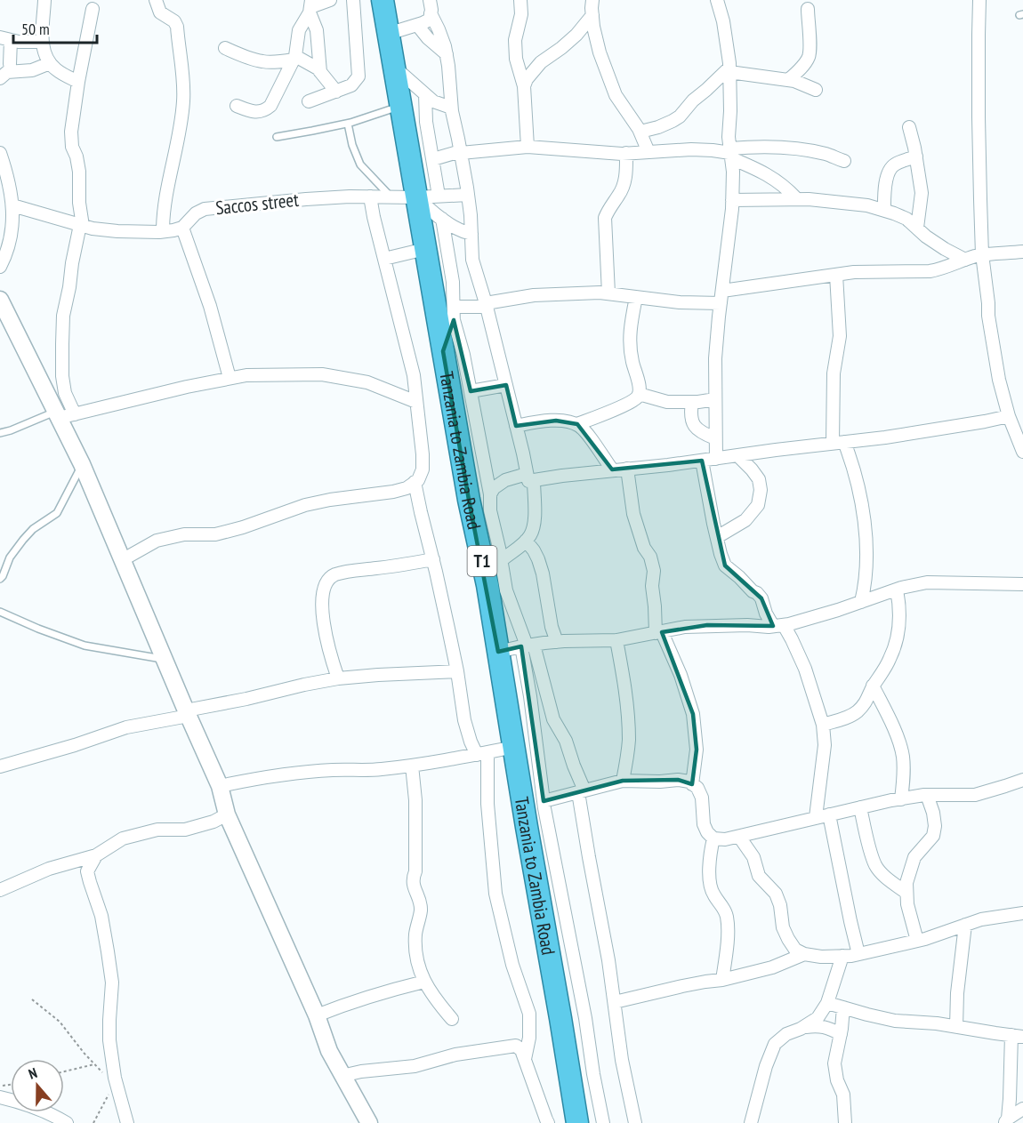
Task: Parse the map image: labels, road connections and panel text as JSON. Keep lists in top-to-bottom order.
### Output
{
  "streets": {
    "highway": ["Tanzania to Zambia Road", "T1"],
    "street": ["Saccos street"]
  },
  "crossings": [
    ["Saccos street", "Tanzania to Zambia Road"]
  ],
  "scale_bar": "50 m",
  "north": "top"
}
